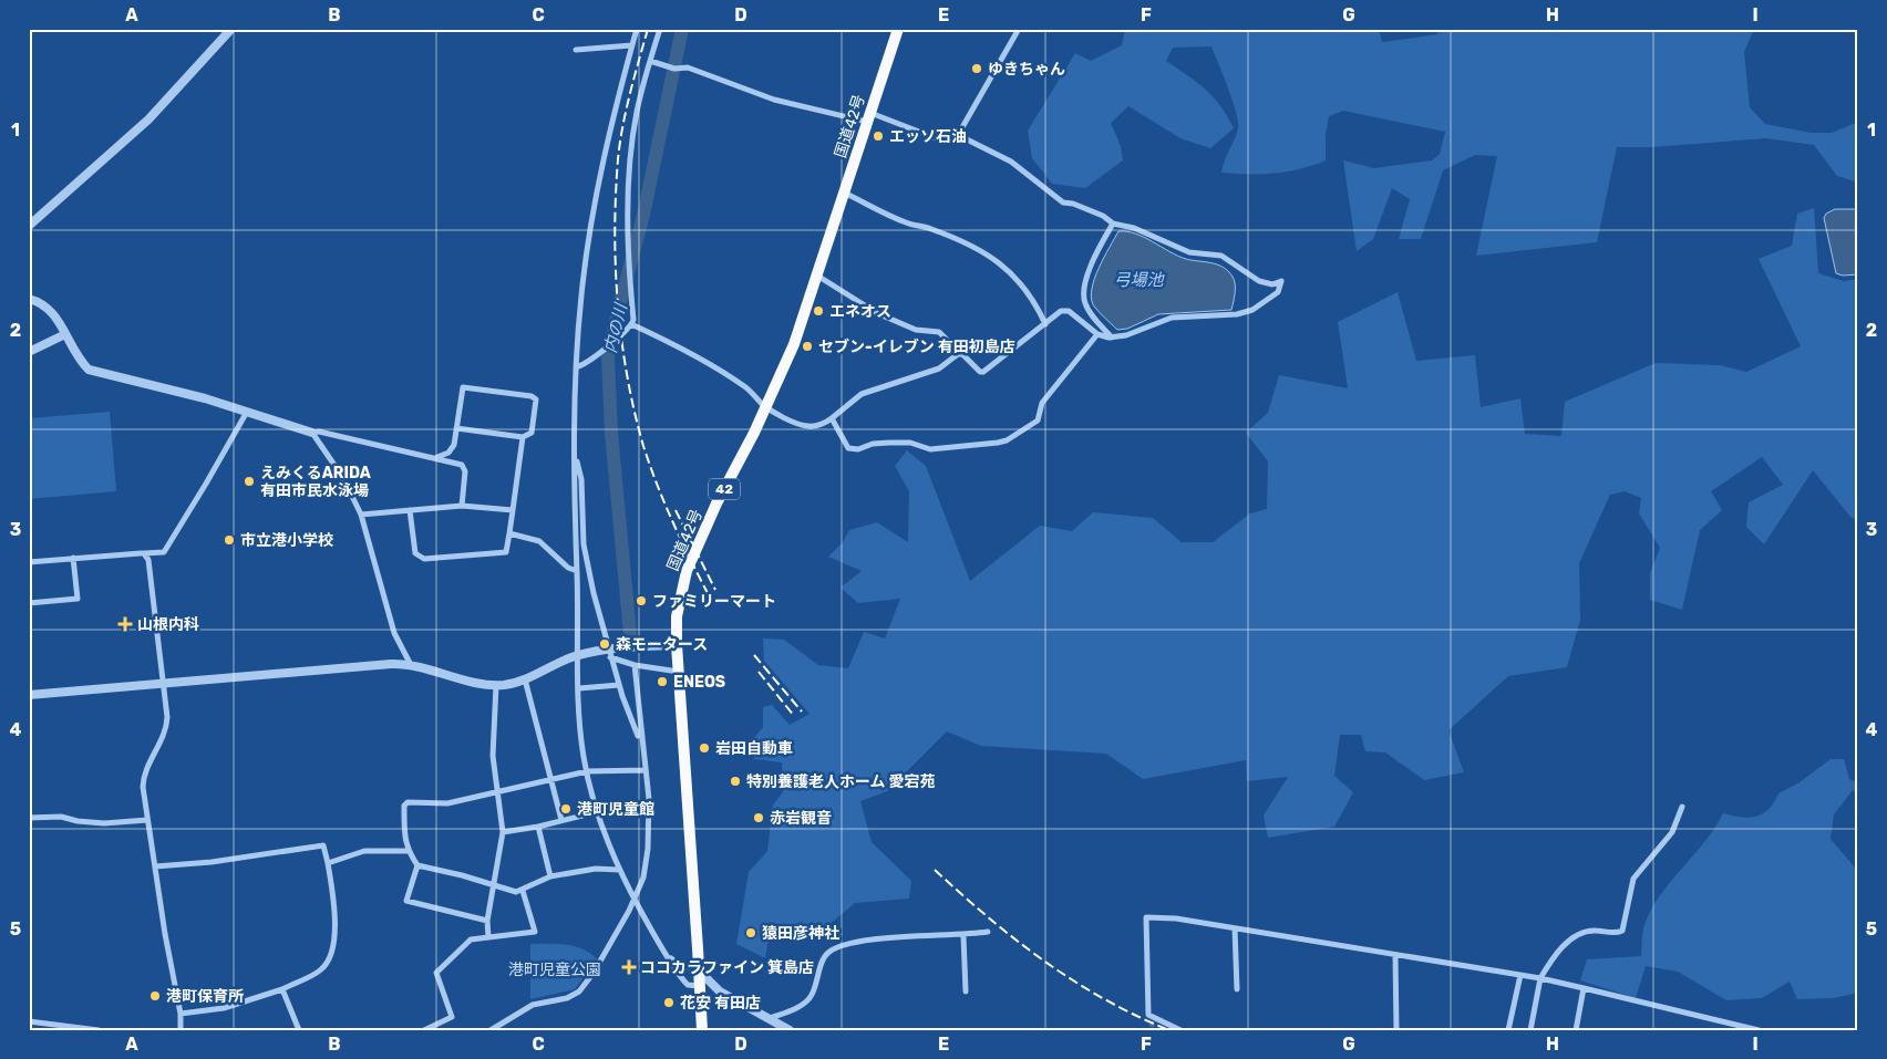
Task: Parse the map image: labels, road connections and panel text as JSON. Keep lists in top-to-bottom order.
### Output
{
  "streets": {
    "highway": ["国道42号", "42"]
  },
  "water": ["弓場池", "内の川"],
  "parks": ["港町児童公園"],
  "places": {
    "other": [
      "ゆきちゃん",
      "エッソ石油",
      "エネオス",
      "セブン-イレブン 有田初島店",
      "えみくるARIDA 有田市民水泳場",
      "市立港小学校",
      "ファミリーマート",
      "森モータース",
      "ENEOS",
      "岩田自動車",
      "特別養護老人ホーム 愛宕苑",
      "港町児童館",
      "赤岩観音",
      "猿田彦神社",
      "港町保育所",
      "花安 有田店"
    ],
    "health": ["山根内科", "ココカラファイン 箕島店"]
  },
  "grid": {
    "columns": [
      "A",
      "B",
      "C",
      "D",
      "E",
      "F",
      "G",
      "H",
      "I"
    ],
    "rows": [
      "1",
      "2",
      "3",
      "4",
      "5"
    ]
  }
}
